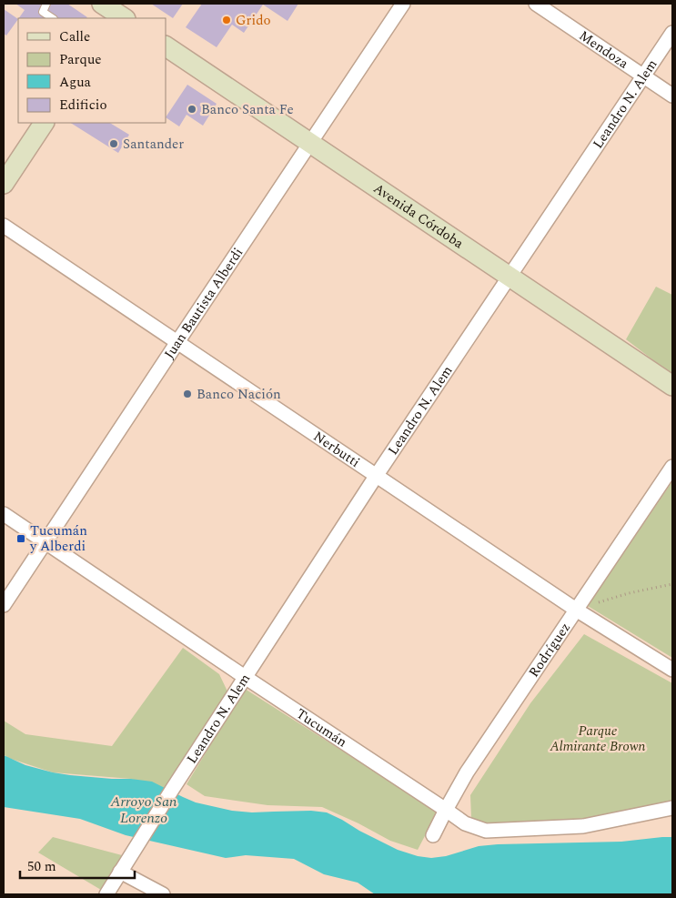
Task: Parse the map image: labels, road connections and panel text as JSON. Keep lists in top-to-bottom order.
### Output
{
  "streets": {
    "main road": ["Avenida Córdoba"],
    "street": [
      "Mendoza",
      "Leandro N. Alem",
      "Juan Bautista Alberdi",
      "Nerbutti",
      "Rodríguez",
      "Tucumán"
    ]
  },
  "crossings": [
    ["Mendoza", "Leandro N. Alem"],
    ["Leandro N. Alem", "Avenida Córdoba"],
    ["Leandro N. Alem", "Nerbutti"],
    ["Leandro N. Alem", "Tucumán"],
    ["Avenida Córdoba", "Juan Bautista Alberdi"],
    ["Juan Bautista Alberdi", "Nerbutti"],
    ["Juan Bautista Alberdi", "Tucumán"],
    ["Nerbutti", "Rodríguez"],
    ["Rodríguez", "Tucumán"]
  ],
  "water": ["Arroyo San Lorenzo"],
  "parks": ["Parque Almirante Brown"],
  "places": {
    "other": [
      "Grido",
      "Banco Santa Fe",
      "Santander",
      "Banco Nación"
    ],
    "transit": ["Tucumán y Alberdi"]
  },
  "legend": [
    "Calle",
    "Parque",
    "Agua",
    "Edificio"
  ],
  "scale_bar": "50 m"
}
